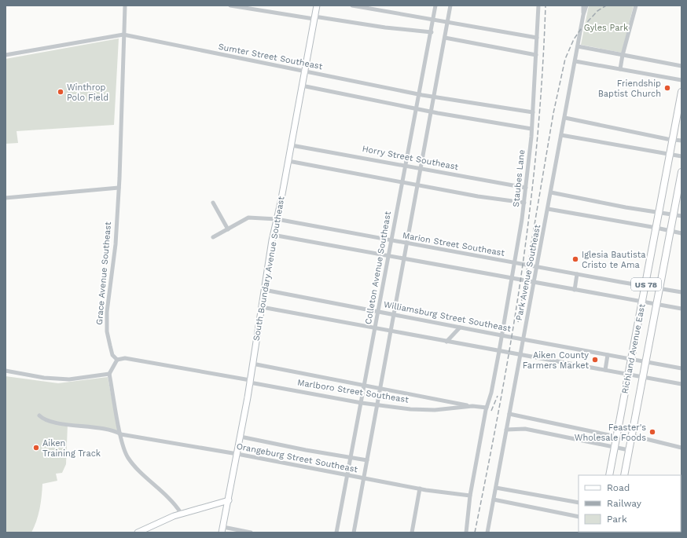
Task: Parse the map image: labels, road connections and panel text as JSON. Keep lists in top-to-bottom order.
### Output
{
  "streets": {
    "main road": ["US 78", "Richland Avenue East"],
    "street": [
      "Sumter Street Southeast",
      "Horry Street Southeast",
      "Staubes Lane",
      "Marion Street Southeast",
      "Colleton Avenue Southeast",
      "South Boundary Avenue Southeast",
      "Park Avenue Southeast",
      "Grace Avenue Southeast",
      "Williamsburg Street Southeast",
      "Marlboro Street Southeast",
      "Orangeburg Street Southeast"
    ]
  },
  "crossings": [
    ["Sumter Street Southeast", "Staubes Lane"],
    ["Sumter Street Southeast", "Colleton Avenue Southeast"],
    ["Sumter Street Southeast", "South Boundary Avenue Southeast"],
    ["Sumter Street Southeast", "Grace Avenue Southeast"],
    ["Horry Street Southeast", "Staubes Lane"],
    ["Horry Street Southeast", "Colleton Avenue Southeast"],
    ["Horry Street Southeast", "South Boundary Avenue Southeast"],
    ["Staubes Lane", "Marion Street Southeast"],
    ["Staubes Lane", "Williamsburg Street Southeast"],
    ["Marion Street Southeast", "Colleton Avenue Southeast"],
    ["Marion Street Southeast", "South Boundary Avenue Southeast"],
    ["Marion Street Southeast", "Park Avenue Southeast"],
    ["Marion Street Southeast", "Richland Avenue East"],
    ["Colleton Avenue Southeast", "Williamsburg Street Southeast"],
    ["Colleton Avenue Southeast", "Marlboro Street Southeast"],
    ["Colleton Avenue Southeast", "Orangeburg Street Southeast"],
    ["South Boundary Avenue Southeast", "Williamsburg Street Southeast"],
    ["South Boundary Avenue Southeast", "Marlboro Street Southeast"],
    ["South Boundary Avenue Southeast", "Orangeburg Street Southeast"],
    ["Park Avenue Southeast", "Williamsburg Street Southeast"],
    ["Grace Avenue Southeast", "Marlboro Street Southeast"],
    ["Williamsburg Street Southeast", "Richland Avenue East"]
  ],
  "parks": ["Gyles Park"],
  "places": [
    "Friendship Baptist Church",
    "Winthrop Polo Field",
    "Iglesia Bautista Cristo te Ama",
    "Aiken County Farmers Market",
    "Feaster's Wholesale Foods",
    "Aiken Training Track"
  ],
  "legend": ["Road", "Railway", "Park"]
}
